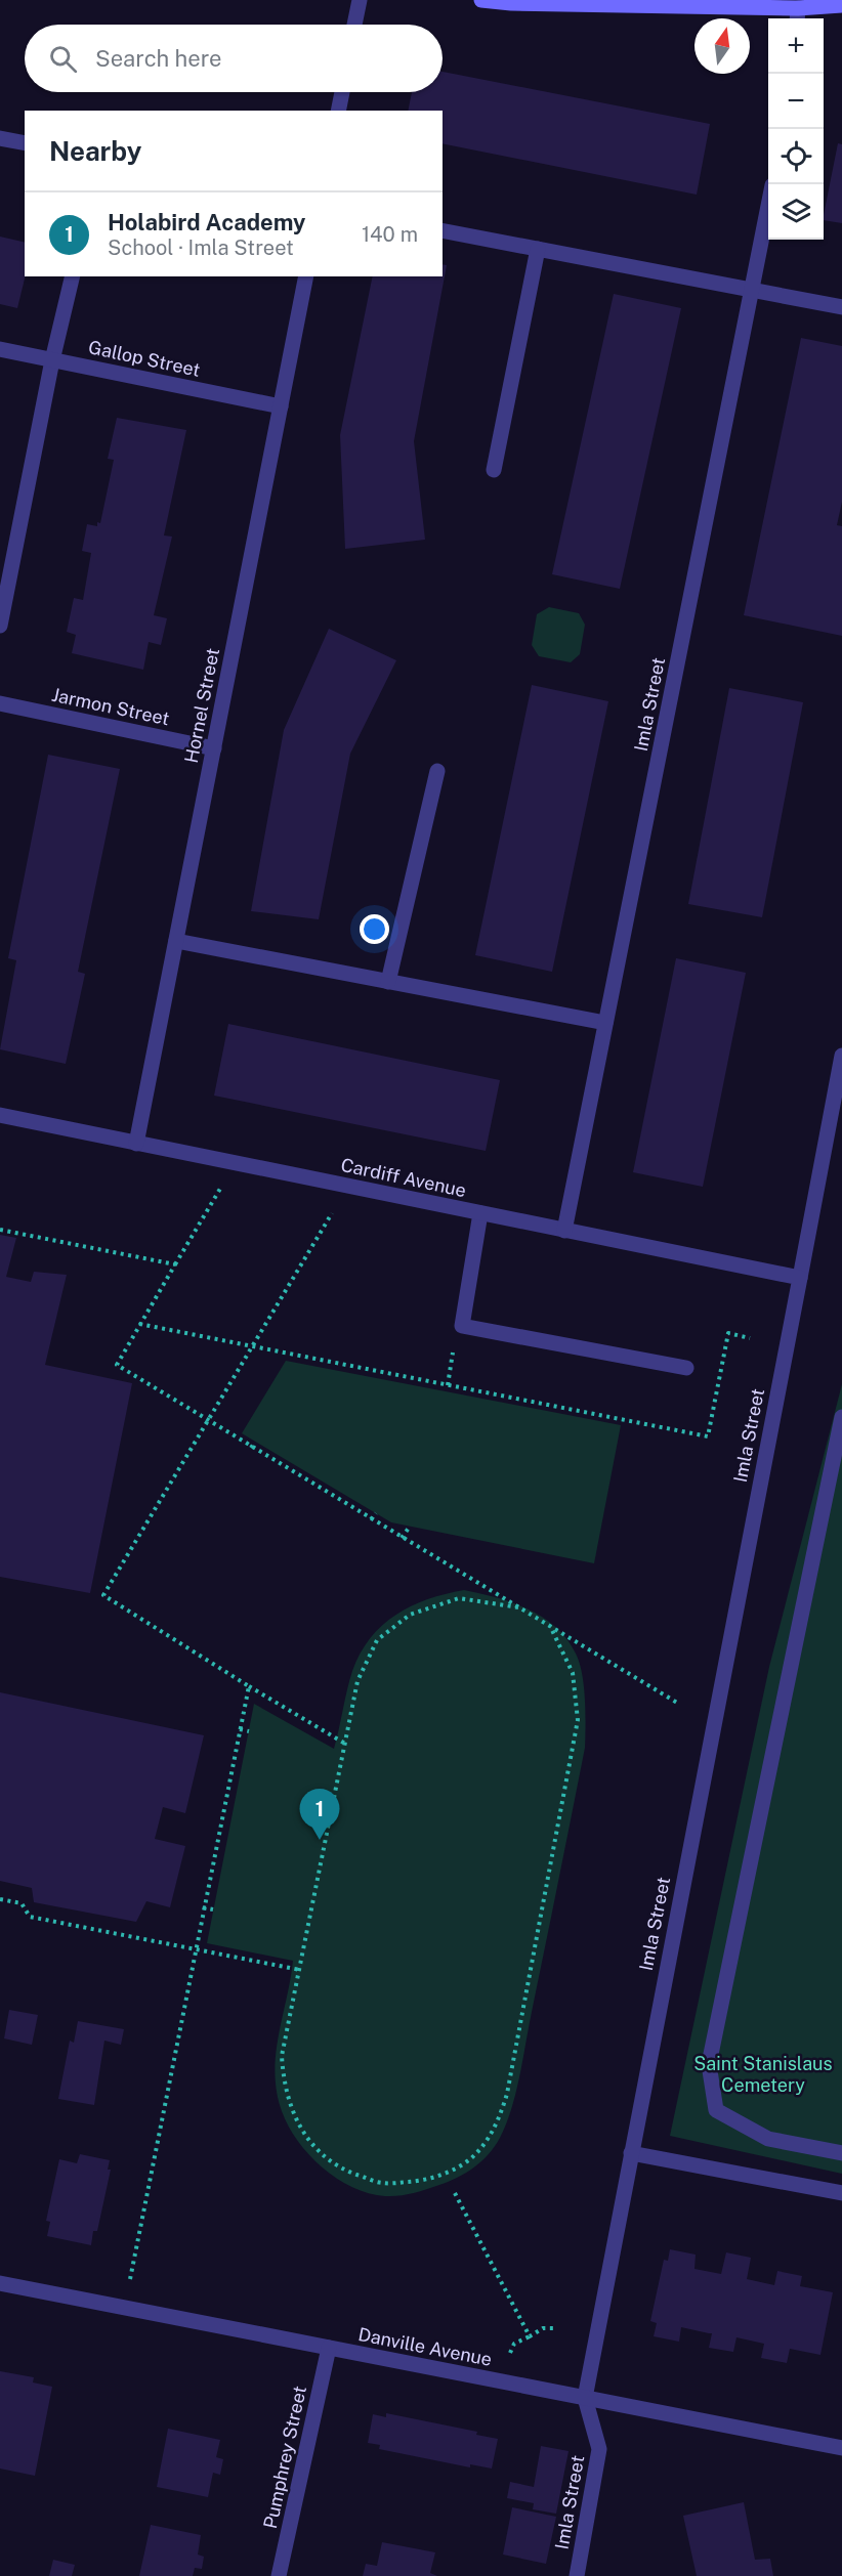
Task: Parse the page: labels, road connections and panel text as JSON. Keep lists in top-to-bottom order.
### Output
{
  "streets": {
    "street": [
      "Gallop Street",
      "Imla Street",
      "Hornel Street",
      "Jarmon Street",
      "Cardiff Avenue",
      "Danville Avenue",
      "Pumphrey Street"
    ]
  },
  "crossings": [
    ["Gallop Street", "Hornel Street"],
    ["Imla Street", "Cardiff Avenue"],
    ["Imla Street", "Danville Avenue"],
    ["Hornel Street", "Jarmon Street"],
    ["Hornel Street", "Cardiff Avenue"],
    ["Danville Avenue", "Pumphrey Street"]
  ],
  "parks": ["Saint Stanislaus Cemetery"],
  "north": "top",
  "page": {
    "map_buttons": ["+", "−"],
    "search": "Search here",
    "heading": "Nearby",
    "list": [
      {
        "mark": "1",
        "name": "Holabird Academy",
        "note": "School · Imla Street",
        "value": "140 m"
      }
    ],
    "pins": "1"
  }
}
